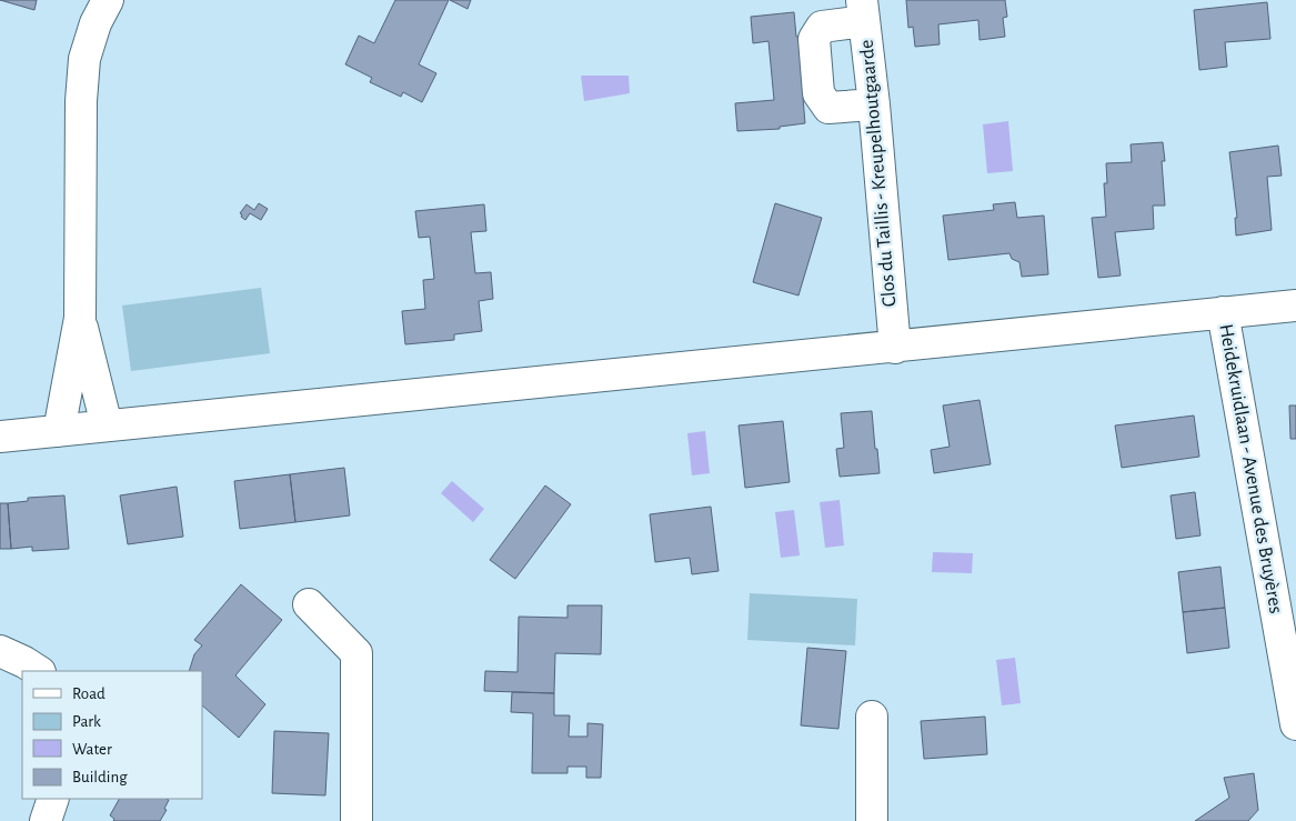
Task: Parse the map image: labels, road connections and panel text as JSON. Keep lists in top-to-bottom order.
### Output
{
  "streets": {
    "street": ["Clos du Taillis - Kreupelhoutgaarde", "Heidekruidlaan - Avenue des Bruyères"]
  },
  "legend": [
    "Road",
    "Park",
    "Water",
    "Building"
  ]
}
